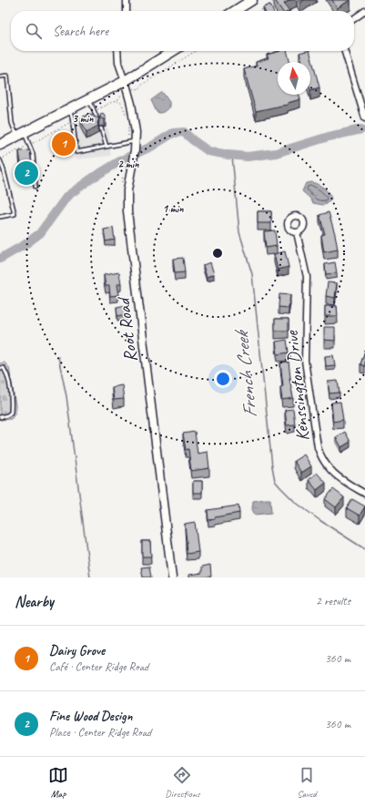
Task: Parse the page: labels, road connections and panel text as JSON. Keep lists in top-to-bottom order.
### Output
{
  "streets": {
    "street": ["Root Road", "Kenssington Drive"]
  },
  "water": ["French Creek"],
  "north": "top",
  "page": {
    "search": "Search here",
    "pins": ["1", "2"],
    "heading": ["Nearby", "2 results"],
    "list": [
      {
        "mark": "1",
        "name": "Dairy Grove",
        "note": "Café · Center Ridge Road",
        "value": "360 m"
      },
      {
        "mark": "2",
        "name": "Fine Wood Design",
        "note": "Place · Center Ridge Road",
        "value": "360 m"
      }
    ],
    "nav": ["Map", "Directions", "Saved"]
  },
  "rings": ["3 min", "2 min", "1 min"]
}
